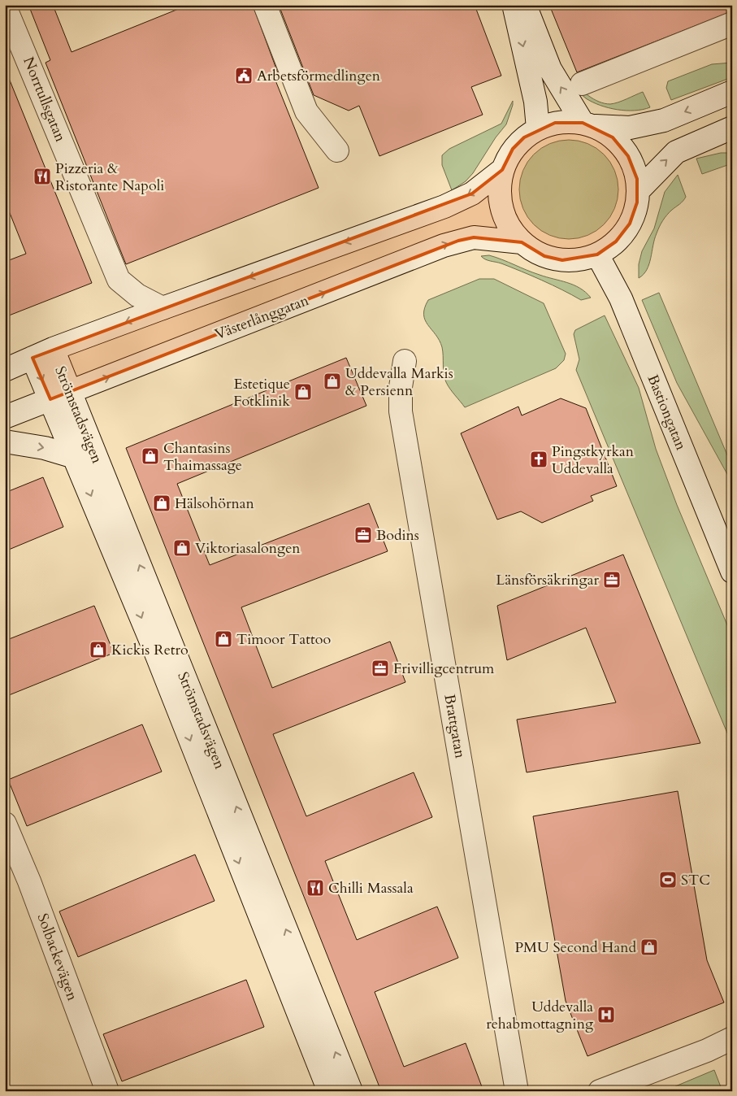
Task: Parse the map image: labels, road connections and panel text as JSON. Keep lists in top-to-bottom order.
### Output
{
  "streets": {
    "main road": [
      "Norrtullsgatan",
      "Västerlånggatan",
      "Bastiongatan",
      "Strömstadsvägen",
      "Brattgatan",
      "Solbackevägen"
    ]
  },
  "crossings": [
    ["Norrtullsgatan", "Västerlånggatan"],
    ["Västerlånggatan", "Bastiongatan"],
    ["Västerlånggatan", "Strömstadsvägen"]
  ],
  "places": {
    "public building": ["Arbetsförmedlingen"],
    "restaurant": ["Pizzeria & Ristorante Napoli", "Chilli Massala"],
    "shop": [
      "Uddevalla Markis & Persienn",
      "Estetique Fotklinik",
      "Chantasins Thaimassage",
      "Hälsohörnan",
      "Viktoriasalongen",
      "Timoor Tattoo",
      "Kickis Retro",
      "PMU Second Hand"
    ],
    "church": ["Pingstkyrkan Uddevalla"],
    "office": ["Bodins", "Länsförsäkringar", "Frivilligcentrum"],
    "sports": ["STC"],
    "hospital": ["Uddevalla rehabmottagning"]
  }
}
